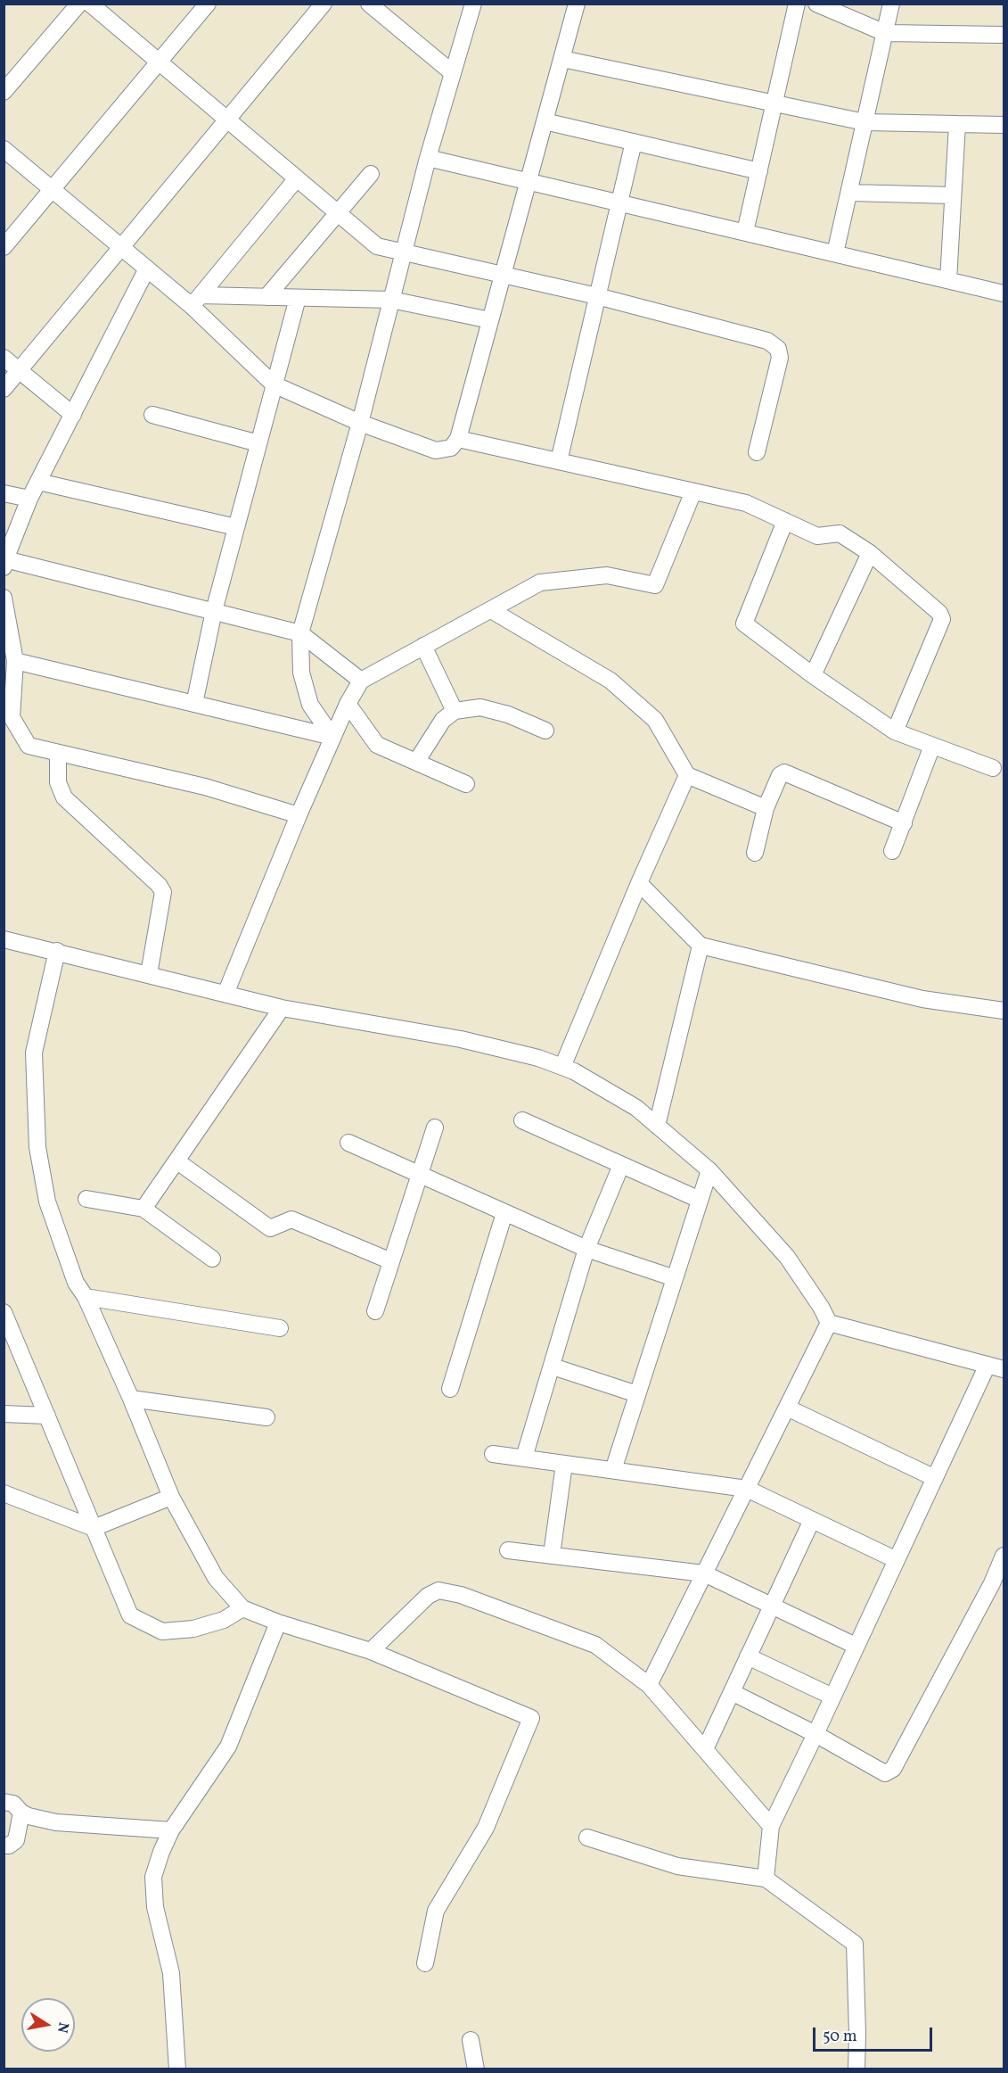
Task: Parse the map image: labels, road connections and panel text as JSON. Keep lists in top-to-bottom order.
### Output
{
  "scale_bar": "50 m",
  "north": "right"
}
